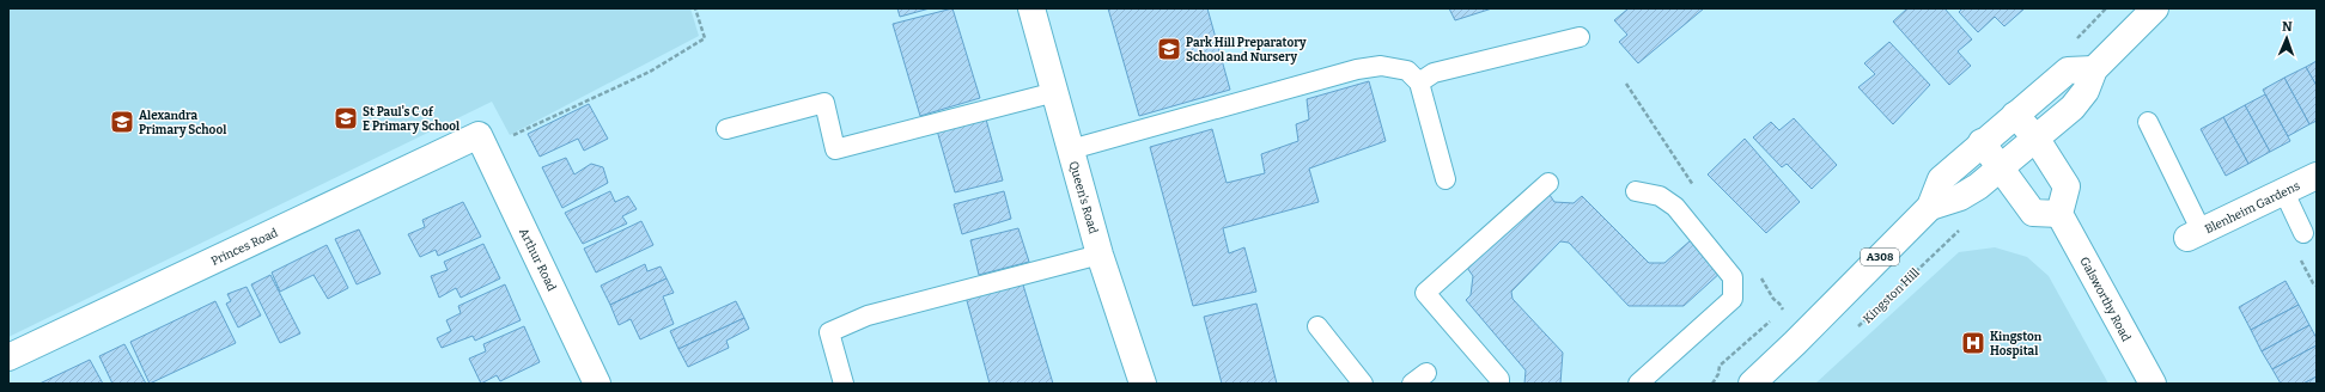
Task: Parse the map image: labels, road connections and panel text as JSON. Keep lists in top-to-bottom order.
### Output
{
  "streets": {
    "street": [
      "Queen's Road",
      "Blenheim Gardens",
      "Princes Road",
      "A308",
      "Arthur Road",
      "Galsworthy Road"
    ],
    "path": ["Kingston Hill"]
  },
  "crossings": [
    ["Princes Road", "Arthur Road"]
  ],
  "places": {
    "school or university": ["Park Hill Preparatory School and Nursery", "St Paul's C of E Primary School", "Alexandra Primary School"],
    "hospital": ["Kingston Hospital"]
  },
  "north": "top"
}
